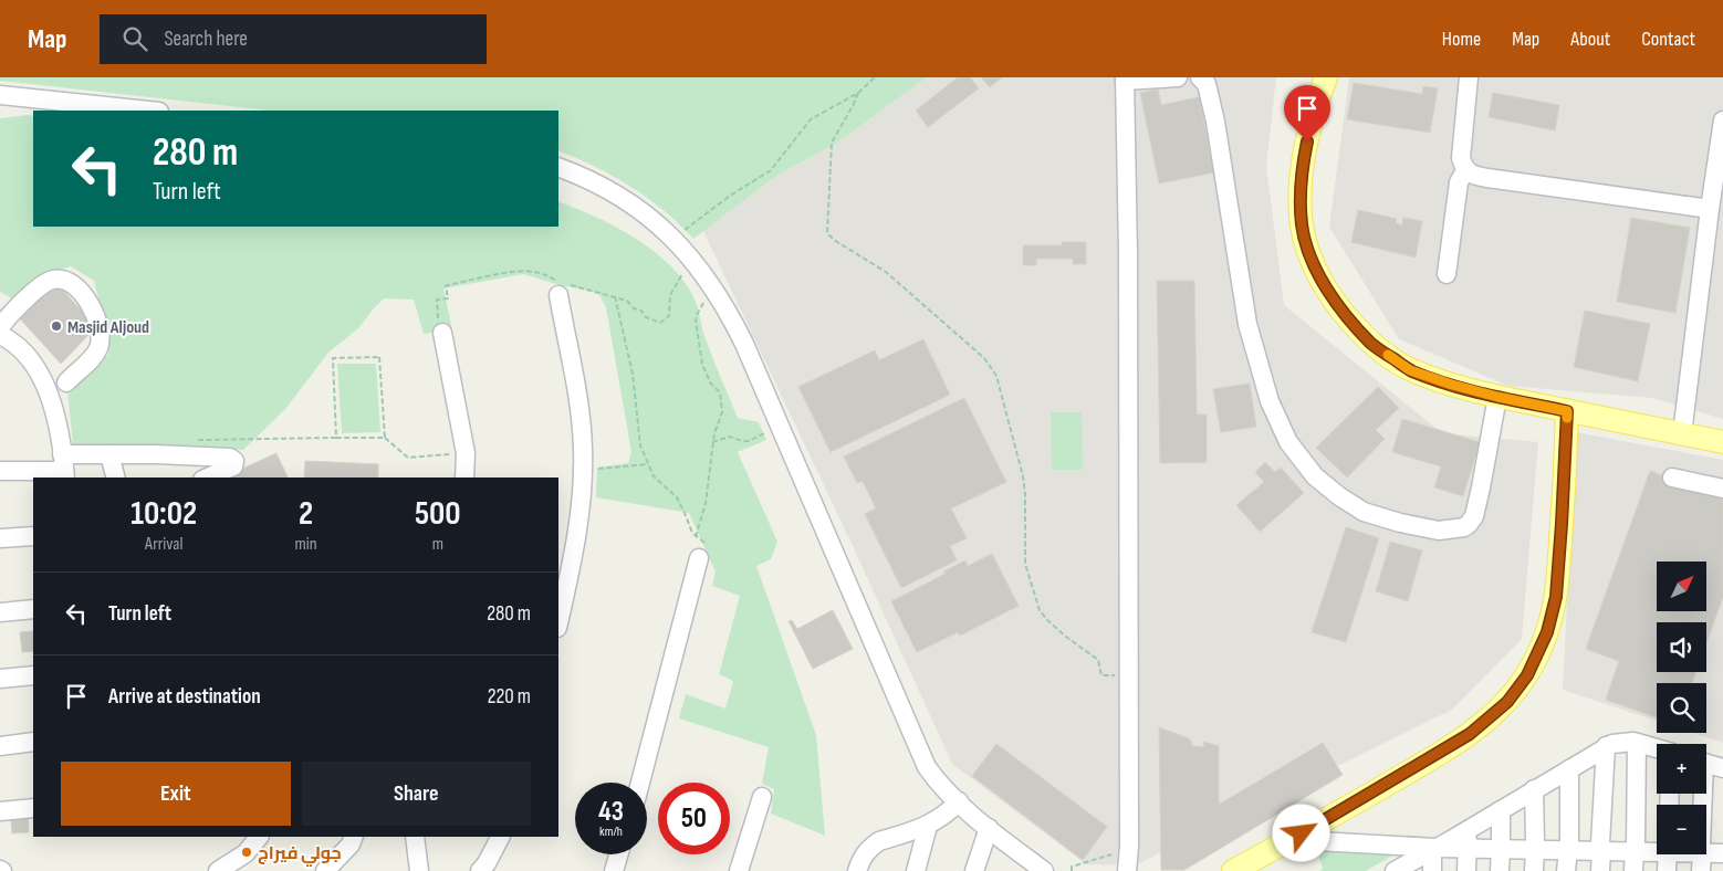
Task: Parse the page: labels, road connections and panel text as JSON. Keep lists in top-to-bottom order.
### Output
{
  "places": ["Masjid Aljoud", "جولي فيراج"],
  "north": "top right",
  "page": {
    "header": "Map",
    "search": "Search here",
    "nav": [
      "Home",
      "Map",
      "About",
      "Contact"
    ],
    "turn": ["280 m", "Turn left"],
    "eta": [
      "10:02",
      "Arrival",
      "2",
      "min",
      "500",
      "m"
    ],
    "map_buttons": ["+", "−"],
    "list": [
      {
        "name": "Turn left",
        "value": "280 m"
      },
      {
        "name": "Arrive at destination",
        "value": "220 m"
      }
    ],
    "buttons": ["Exit", "Share"],
    "speed": "43 km/h",
    "limit": "50"
  }
}
